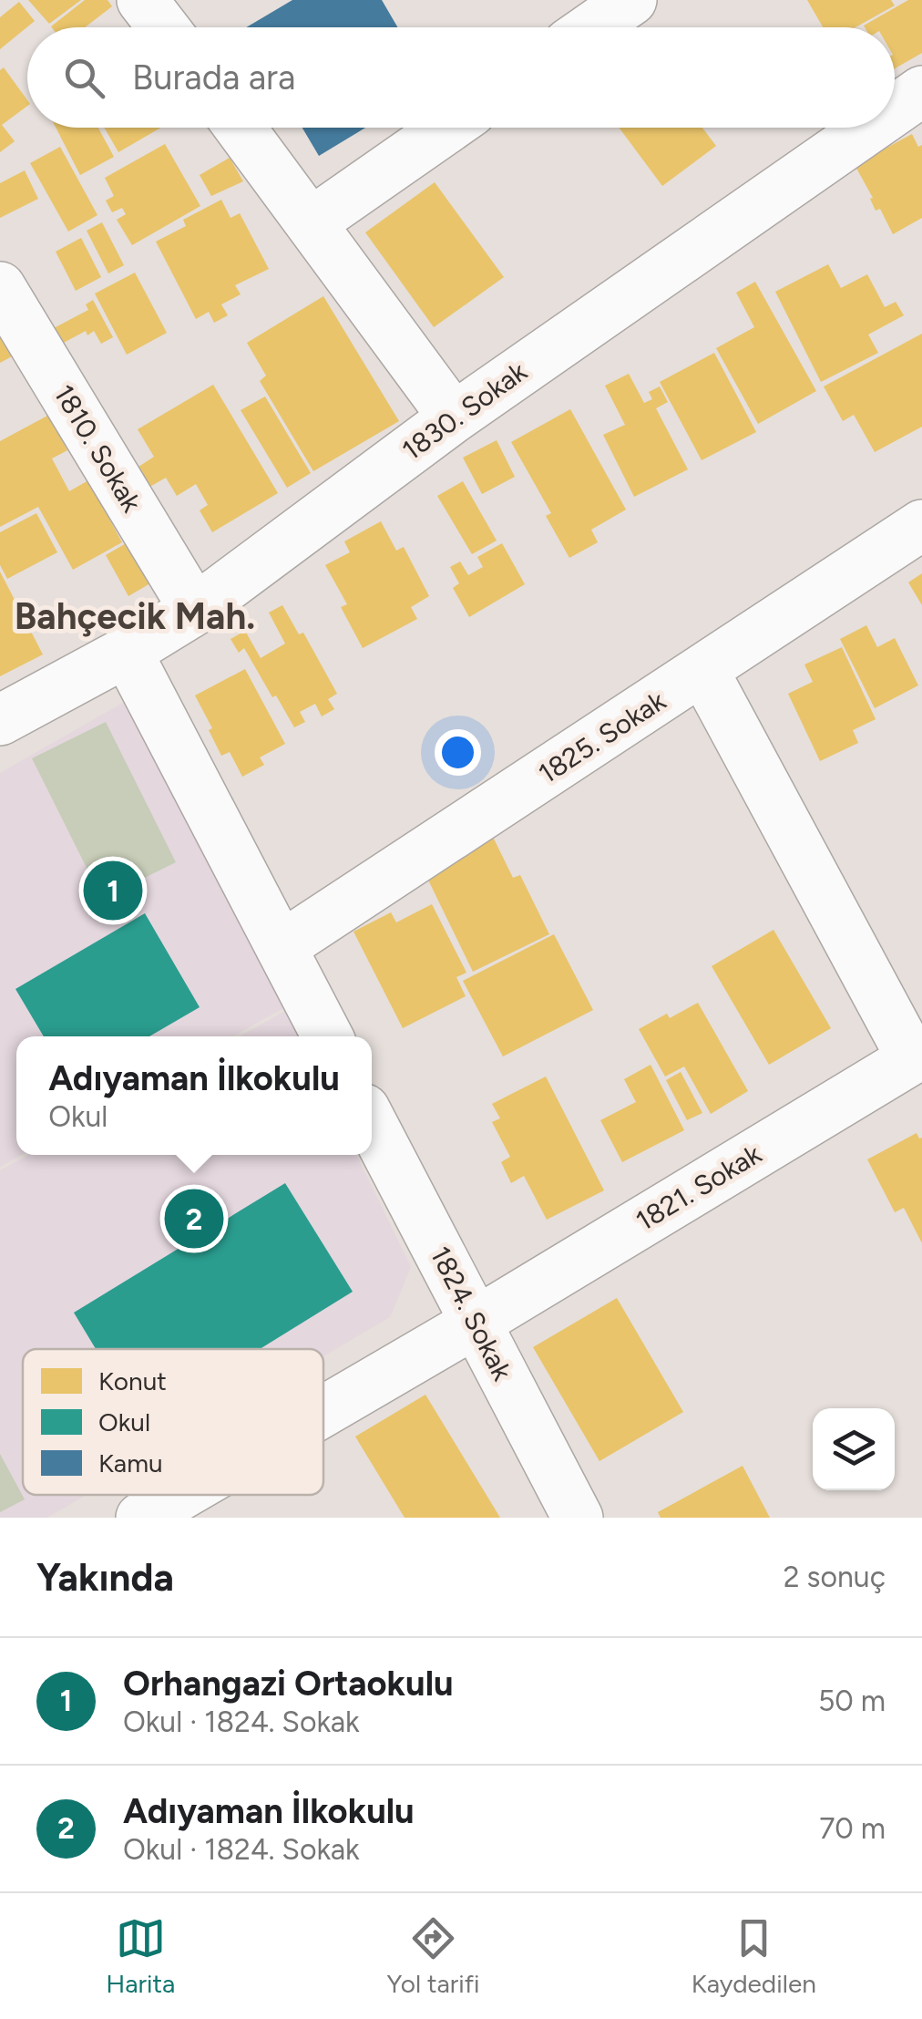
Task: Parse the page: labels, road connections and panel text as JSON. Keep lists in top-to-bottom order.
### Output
{
  "streets": {
    "street": [
      "1830. Sokak",
      "1810. Sokak",
      "1825. Sokak",
      "1821. Sokak",
      "1824. Sokak"
    ]
  },
  "crossings": [
    ["1830. Sokak", "1810. Sokak"],
    ["1821. Sokak", "1824. Sokak"]
  ],
  "districts": ["Bahçecik Mah."],
  "legend": ["Konut", "Okul", "Kamu"],
  "page": {
    "search": "Burada ara",
    "pins": ["1", "2"],
    "popup": ["Adıyaman İlkokulu", "Okul"],
    "heading": ["Yakında", "2 sonuç"],
    "list": [
      {
        "mark": "1",
        "name": "Orhangazi Ortaokulu",
        "note": "Okul · 1824. Sokak",
        "value": "50 m"
      },
      {
        "mark": "2",
        "name": "Adıyaman İlkokulu",
        "note": "Okul · 1824. Sokak",
        "value": "70 m"
      }
    ],
    "nav": ["Harita", "Yol tarifi", "Kaydedilen"]
  }
}
